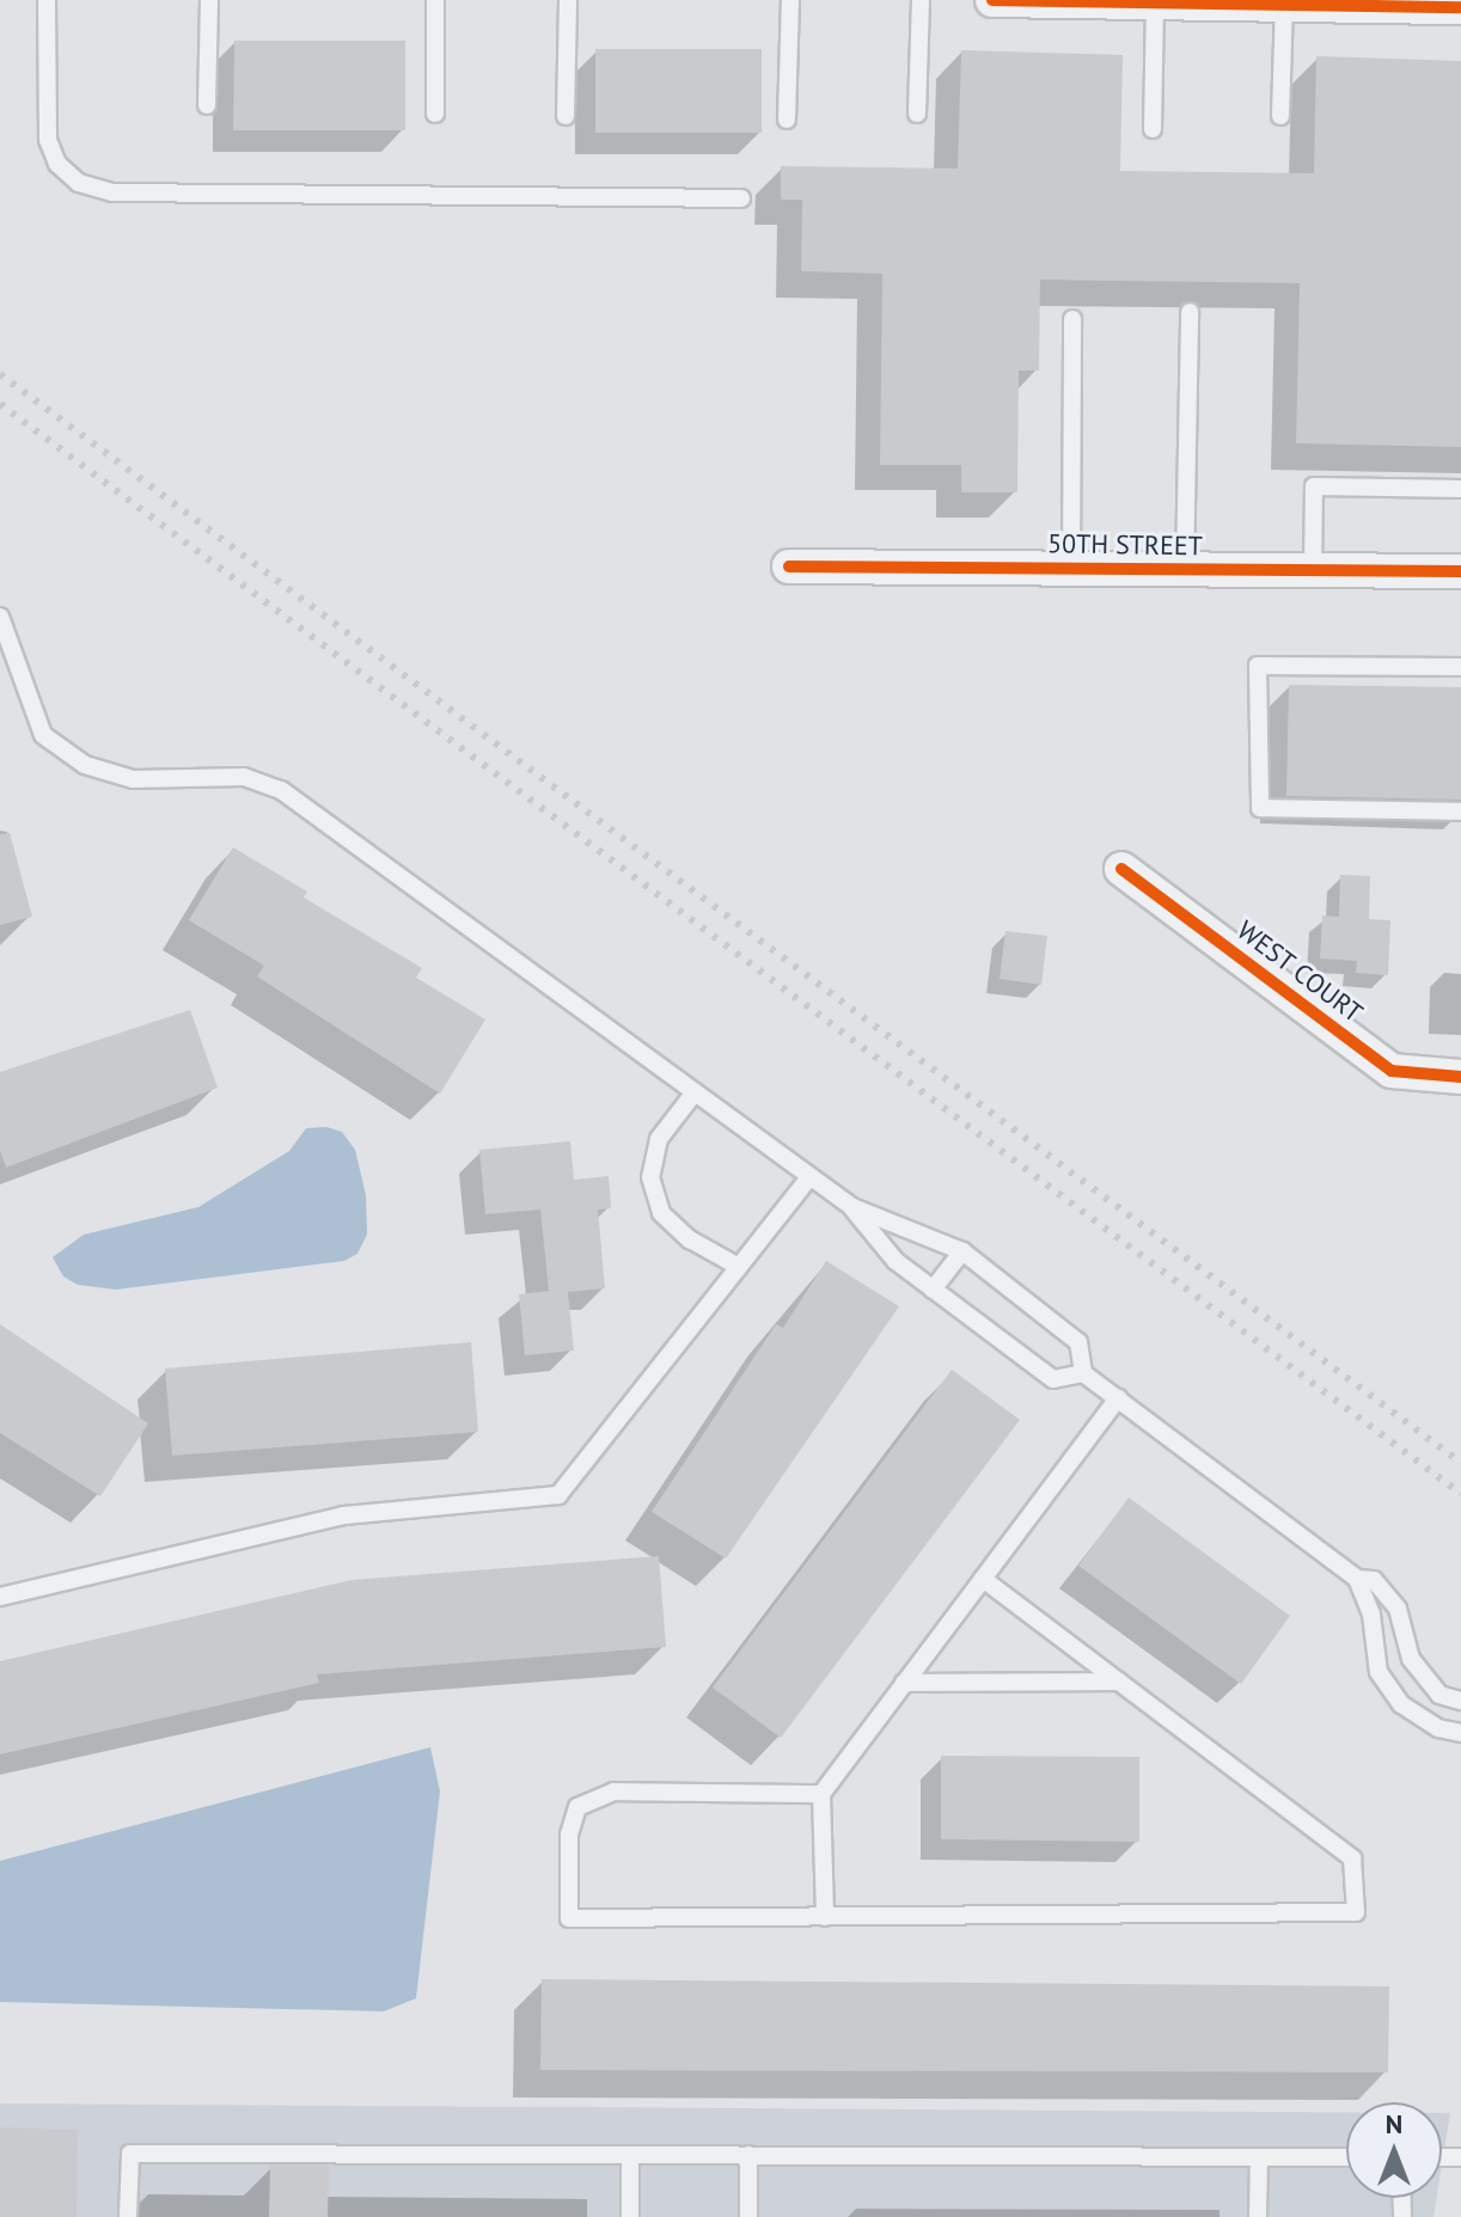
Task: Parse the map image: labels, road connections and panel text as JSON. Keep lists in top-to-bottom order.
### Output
{
  "streets": {
    "street": ["50TH STREET", "WEST COURT"]
  },
  "north": "top"
}
